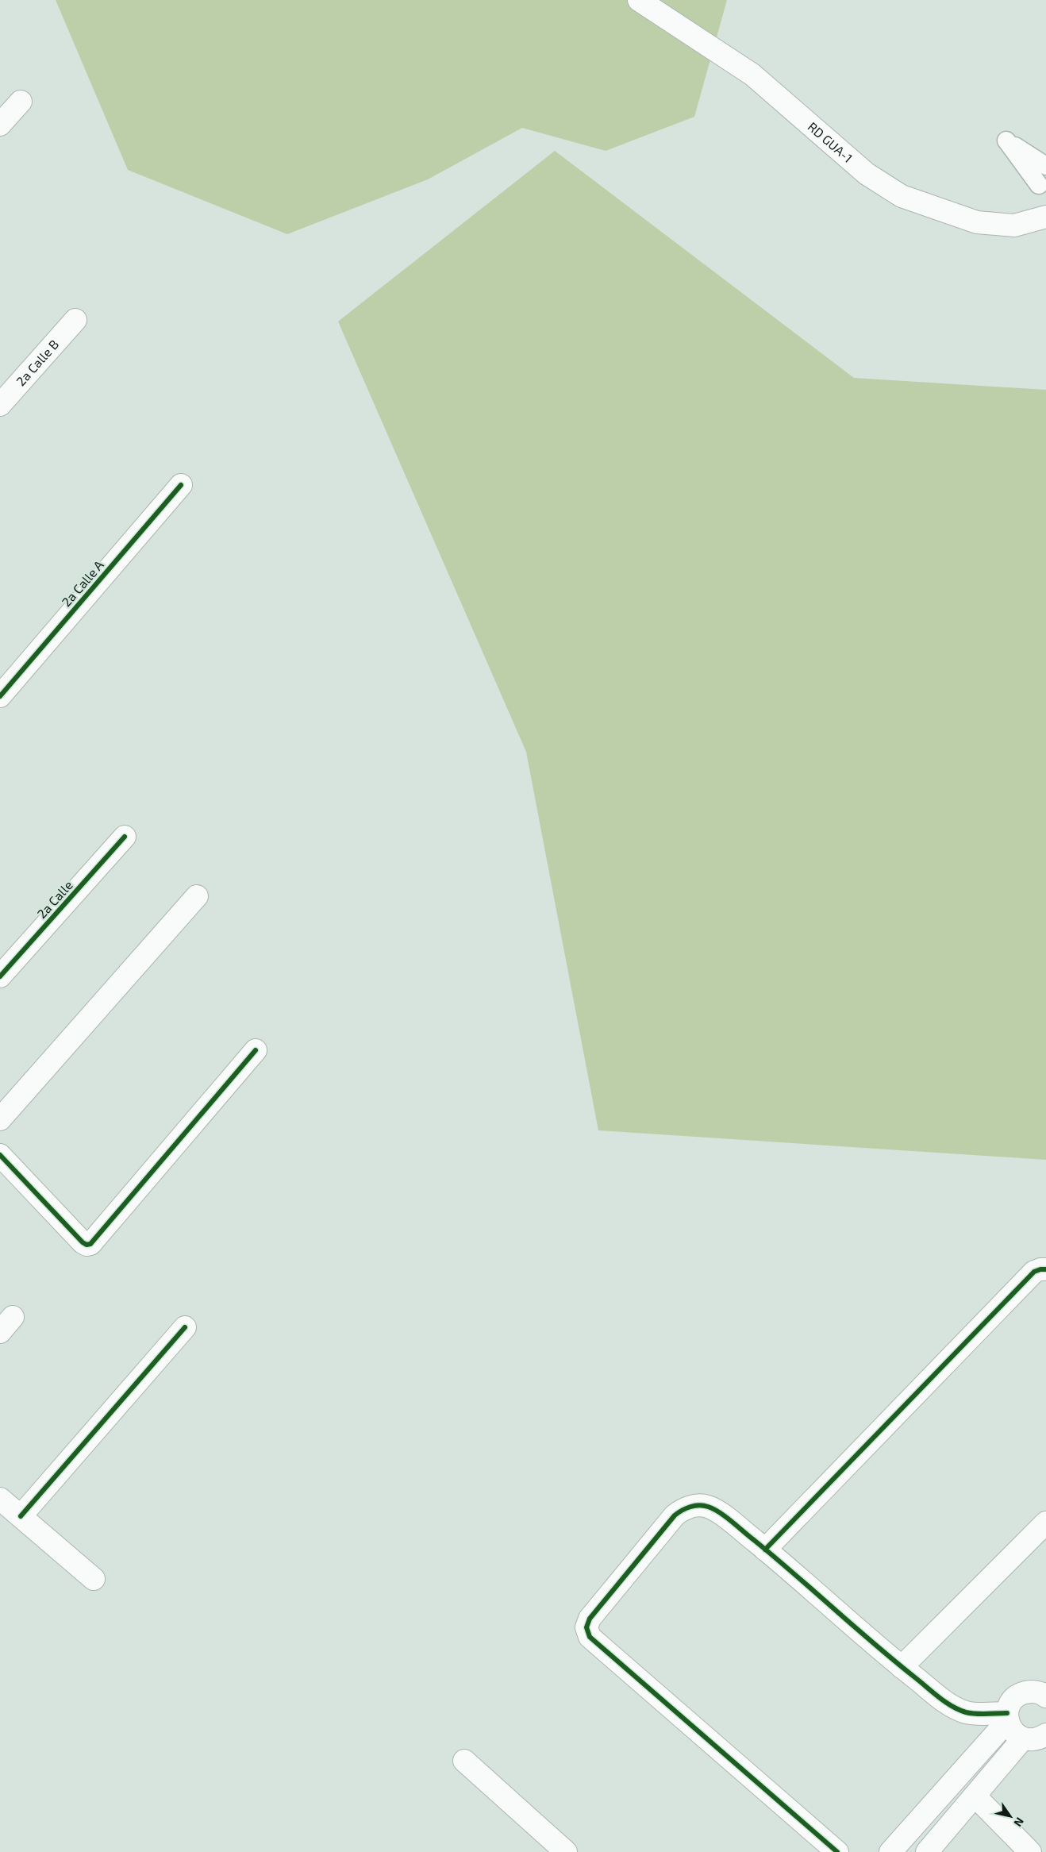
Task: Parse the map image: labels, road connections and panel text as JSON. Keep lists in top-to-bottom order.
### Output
{
  "streets": {
    "street": [
      "RD GUA-1",
      "2a Calle B",
      "2a Calle A",
      "2a Calle"
    ]
  },
  "north": "bottom right"
}
